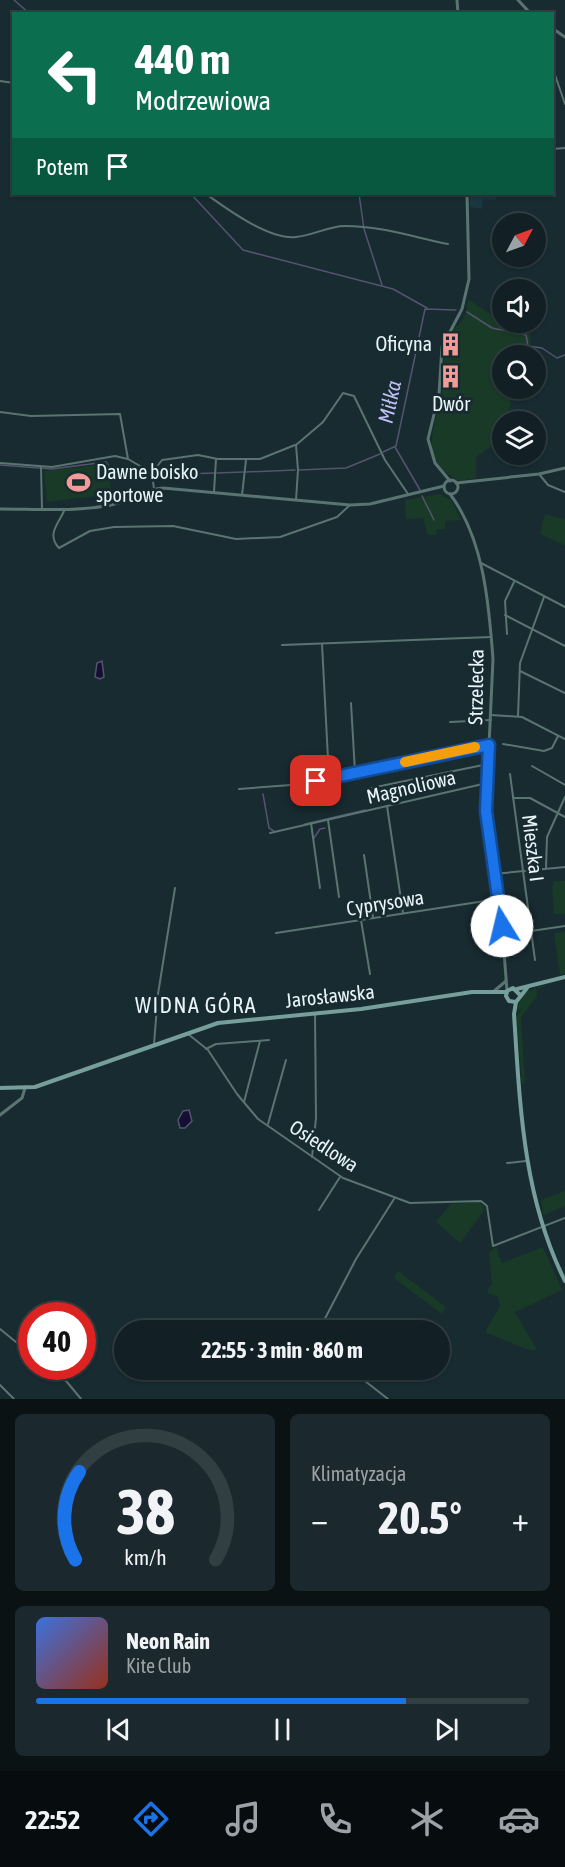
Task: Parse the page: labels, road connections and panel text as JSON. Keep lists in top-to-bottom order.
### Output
{
  "streets": {
    "main road": ["Jarosławska"],
    "street": [
      "Strzelecka",
      "Magnoliowa",
      "Mieszka I",
      "Cyprysowa",
      "Osiedlowa"
    ]
  },
  "crossings": [
    ["Strzelecka", "Magnoliowa"],
    ["Strzelecka", "Cyprysowa"],
    ["Strzelecka", "Jarosławska"],
    ["Jarosławska", "Osiedlowa"]
  ],
  "districts": ["WIDNA GÓRA"],
  "water": ["Miłka"],
  "places": {
    "building": ["Oficyna", "Dwór"],
    "sports": ["Dawne boisko sportowe"]
  },
  "north": "top right",
  "page": {
    "turn": ["440 m", "Modrzewiowa"],
    "then": "Potem",
    "limit": "40",
    "trip": "22:55 · 3 min · 860 m",
    "tile": "Klimatyzacja",
    "heat": ["−", "20.5°", "+"],
    "song": ["Neon Rain", "Kite Club"],
    "tabs": "22:52",
    "gauge": ["38", "km/h"]
  }
}
